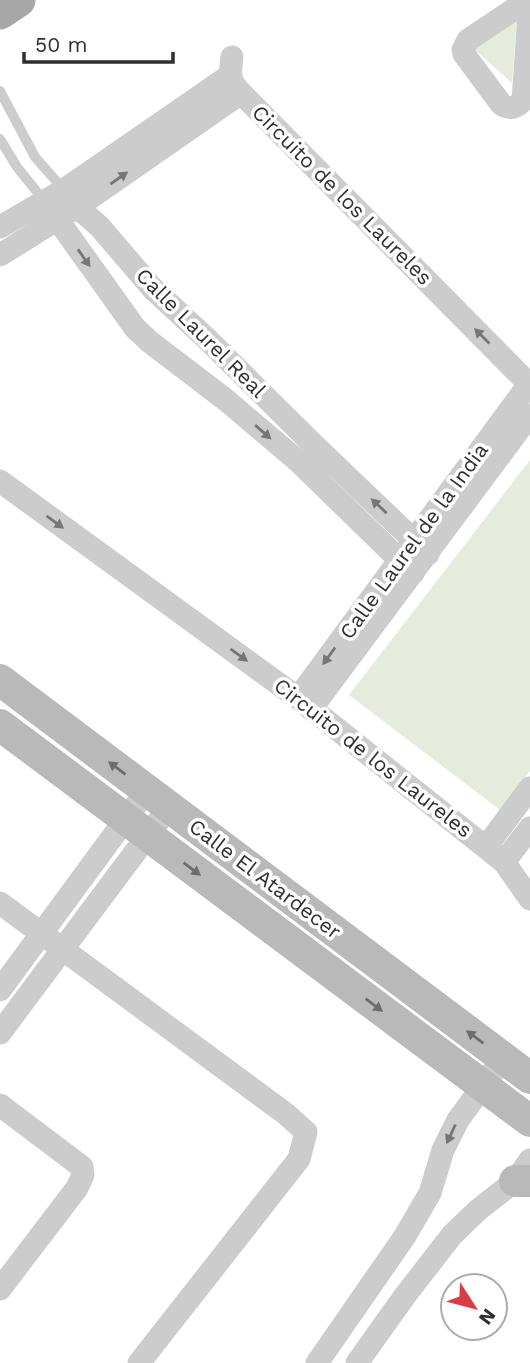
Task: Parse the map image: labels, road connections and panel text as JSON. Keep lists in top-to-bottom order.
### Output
{
  "streets": {
    "street": [
      "Circuito de los Laureles",
      "Calle Laurel Real",
      "Calle Laurel de la India",
      "Calle El Atardecer"
    ]
  },
  "crossings": [
    ["Circuito de los Laureles", "Calle Laurel Real"],
    ["Circuito de los Laureles", "Calle Laurel de la India"],
    ["Calle Laurel Real", "Calle Laurel de la India"]
  ],
  "scale_bar": "50 m",
  "north": "bottom right"
}
